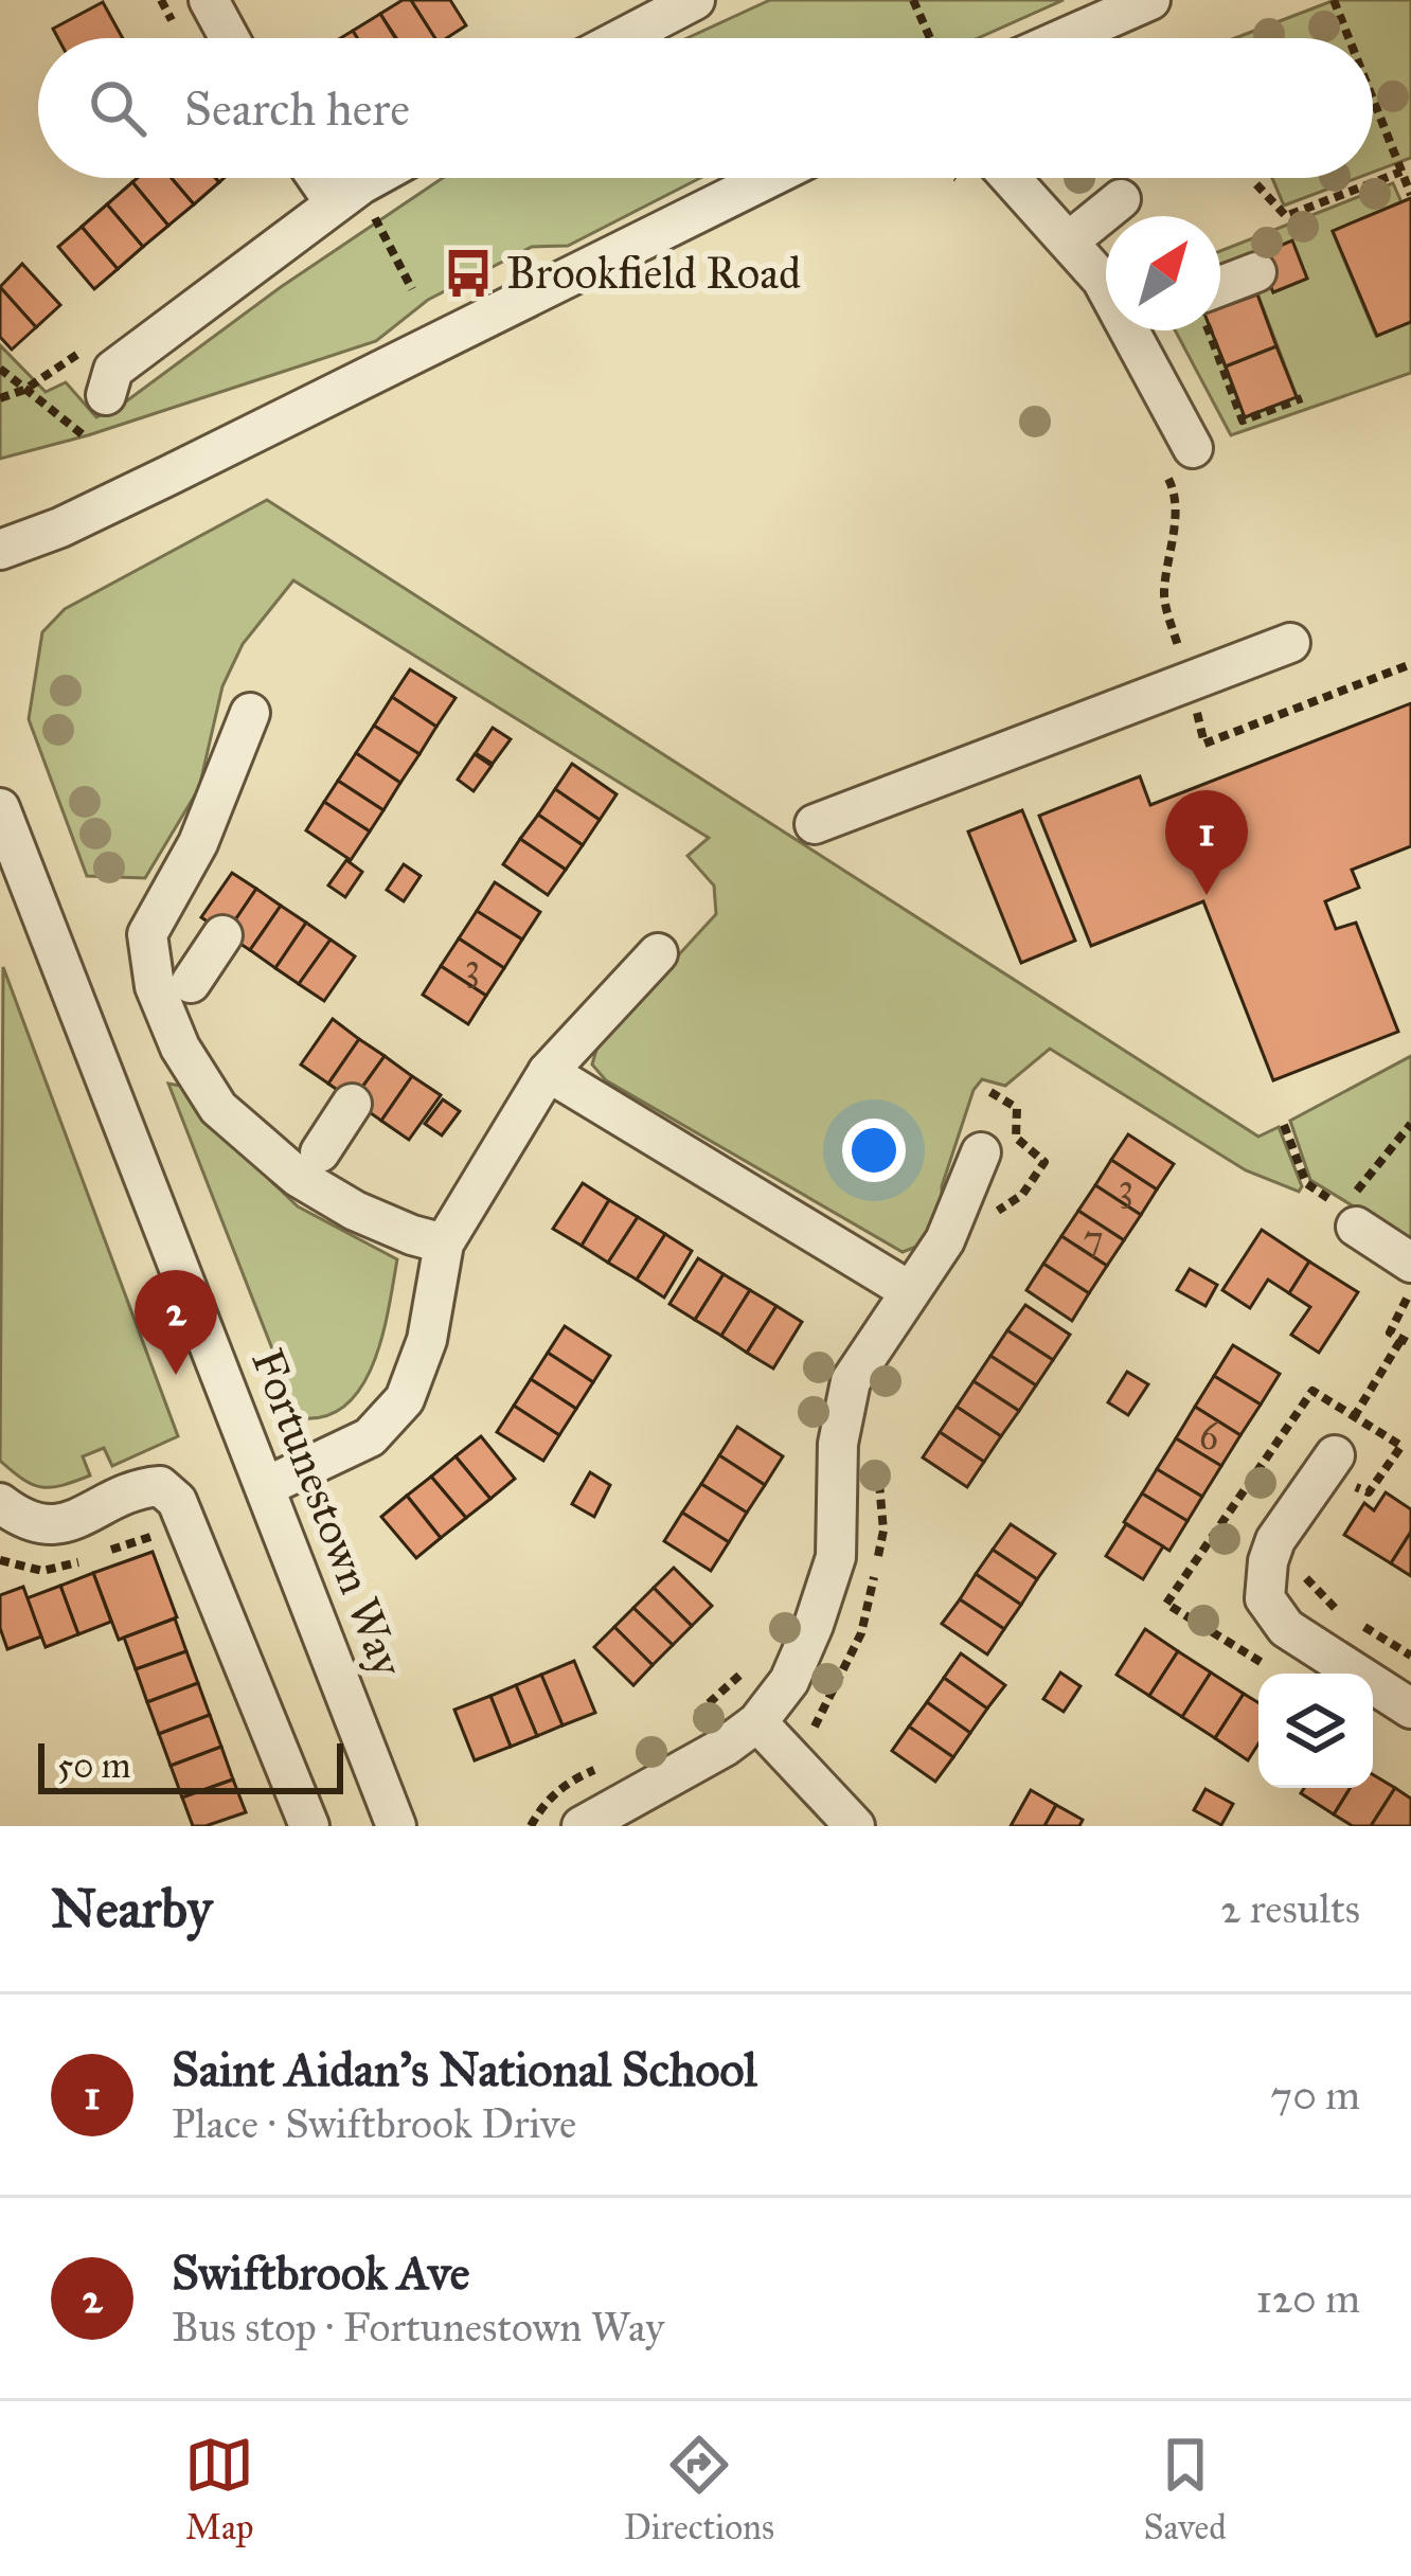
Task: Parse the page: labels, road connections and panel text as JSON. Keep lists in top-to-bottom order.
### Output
{
  "streets": {
    "street": ["Fortunestown Way"]
  },
  "places": {
    "bus stop": ["Brookfield Road"]
  },
  "house_numbers": [
    "3",
    "3",
    "7",
    "6"
  ],
  "scale_bar": "50 m",
  "north": "top right",
  "page": {
    "search": "Search here",
    "pins": ["1", "2"],
    "scale": "50 m",
    "heading": ["Nearby", "2 results"],
    "list": [
      {
        "mark": "1",
        "name": "Saint Aidan's National School",
        "note": "Place · Swiftbrook Drive",
        "value": "70 m"
      },
      {
        "mark": "2",
        "name": "Swiftbrook Ave",
        "note": "Bus stop · Fortunestown Way",
        "value": "120 m"
      }
    ],
    "nav": ["Map", "Directions", "Saved"]
  }
}
